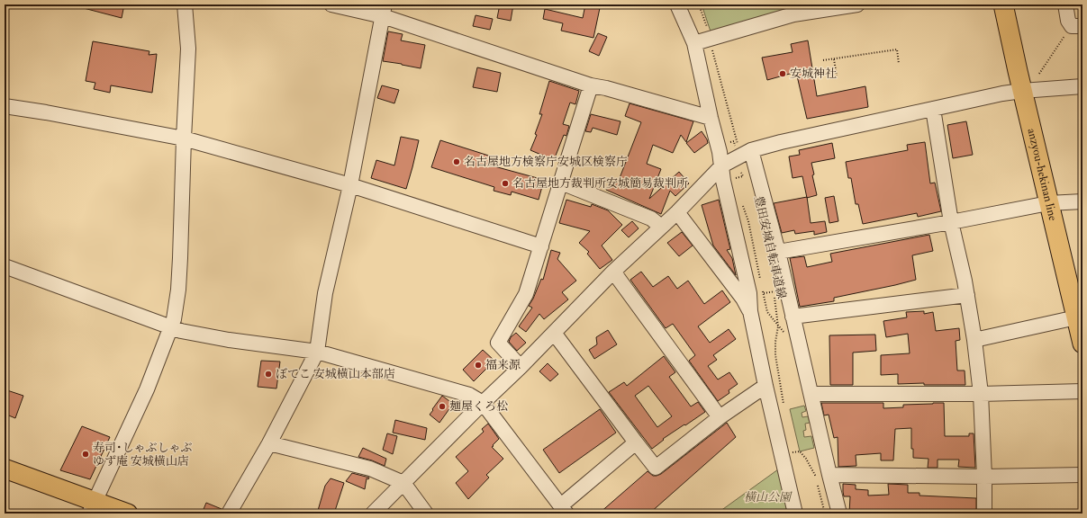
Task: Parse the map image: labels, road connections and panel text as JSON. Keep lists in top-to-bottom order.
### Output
{
  "streets": {
    "main road": ["anzyou-hekinan line"],
    "path": ["豊田安城自転車道線"]
  },
  "parks": ["横山公園"],
  "places": [
    "安城神社",
    "名古屋地方検察庁安城区検察庁",
    "名古屋地方裁判所安城簡易裁判所",
    "福来源",
    "ぼてこ 安城横山本部店",
    "麺屋くろ松",
    "寿司･しゃぶしゃぶ ゆず庵 安城横山店"
  ]
}
